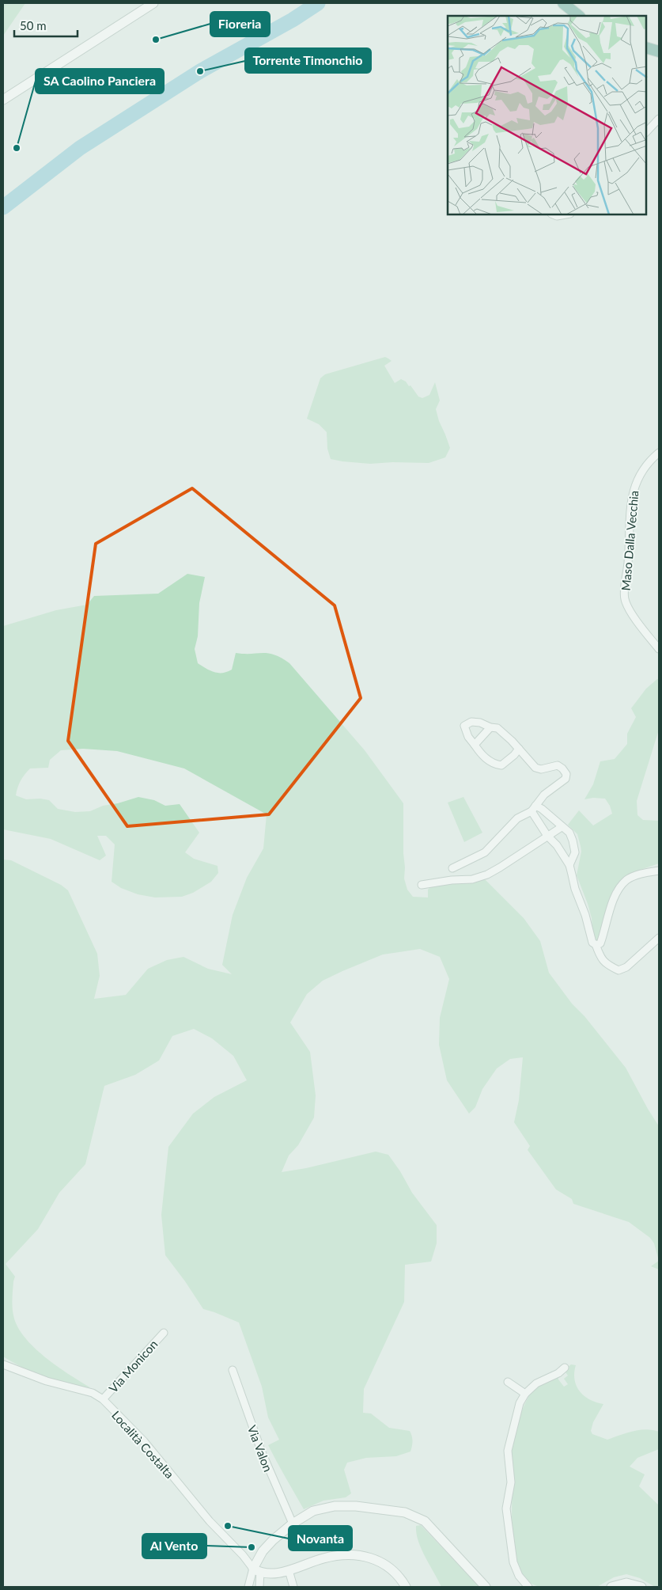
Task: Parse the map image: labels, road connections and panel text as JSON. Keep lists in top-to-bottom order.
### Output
{
  "streets": {
    "street": [
      "Maso Dalla Vecchia",
      "Via Monicon",
      "Località Costalta",
      "Via Valon"
    ]
  },
  "crossings": [
    ["Via Monicon", "Località Costalta"]
  ],
  "places": [
    "Fioreria",
    "Torrente Timonchio",
    "SA Caolino Panciera",
    "Novanta",
    "Al Vento"
  ],
  "scale_bar": "50 m"
}
